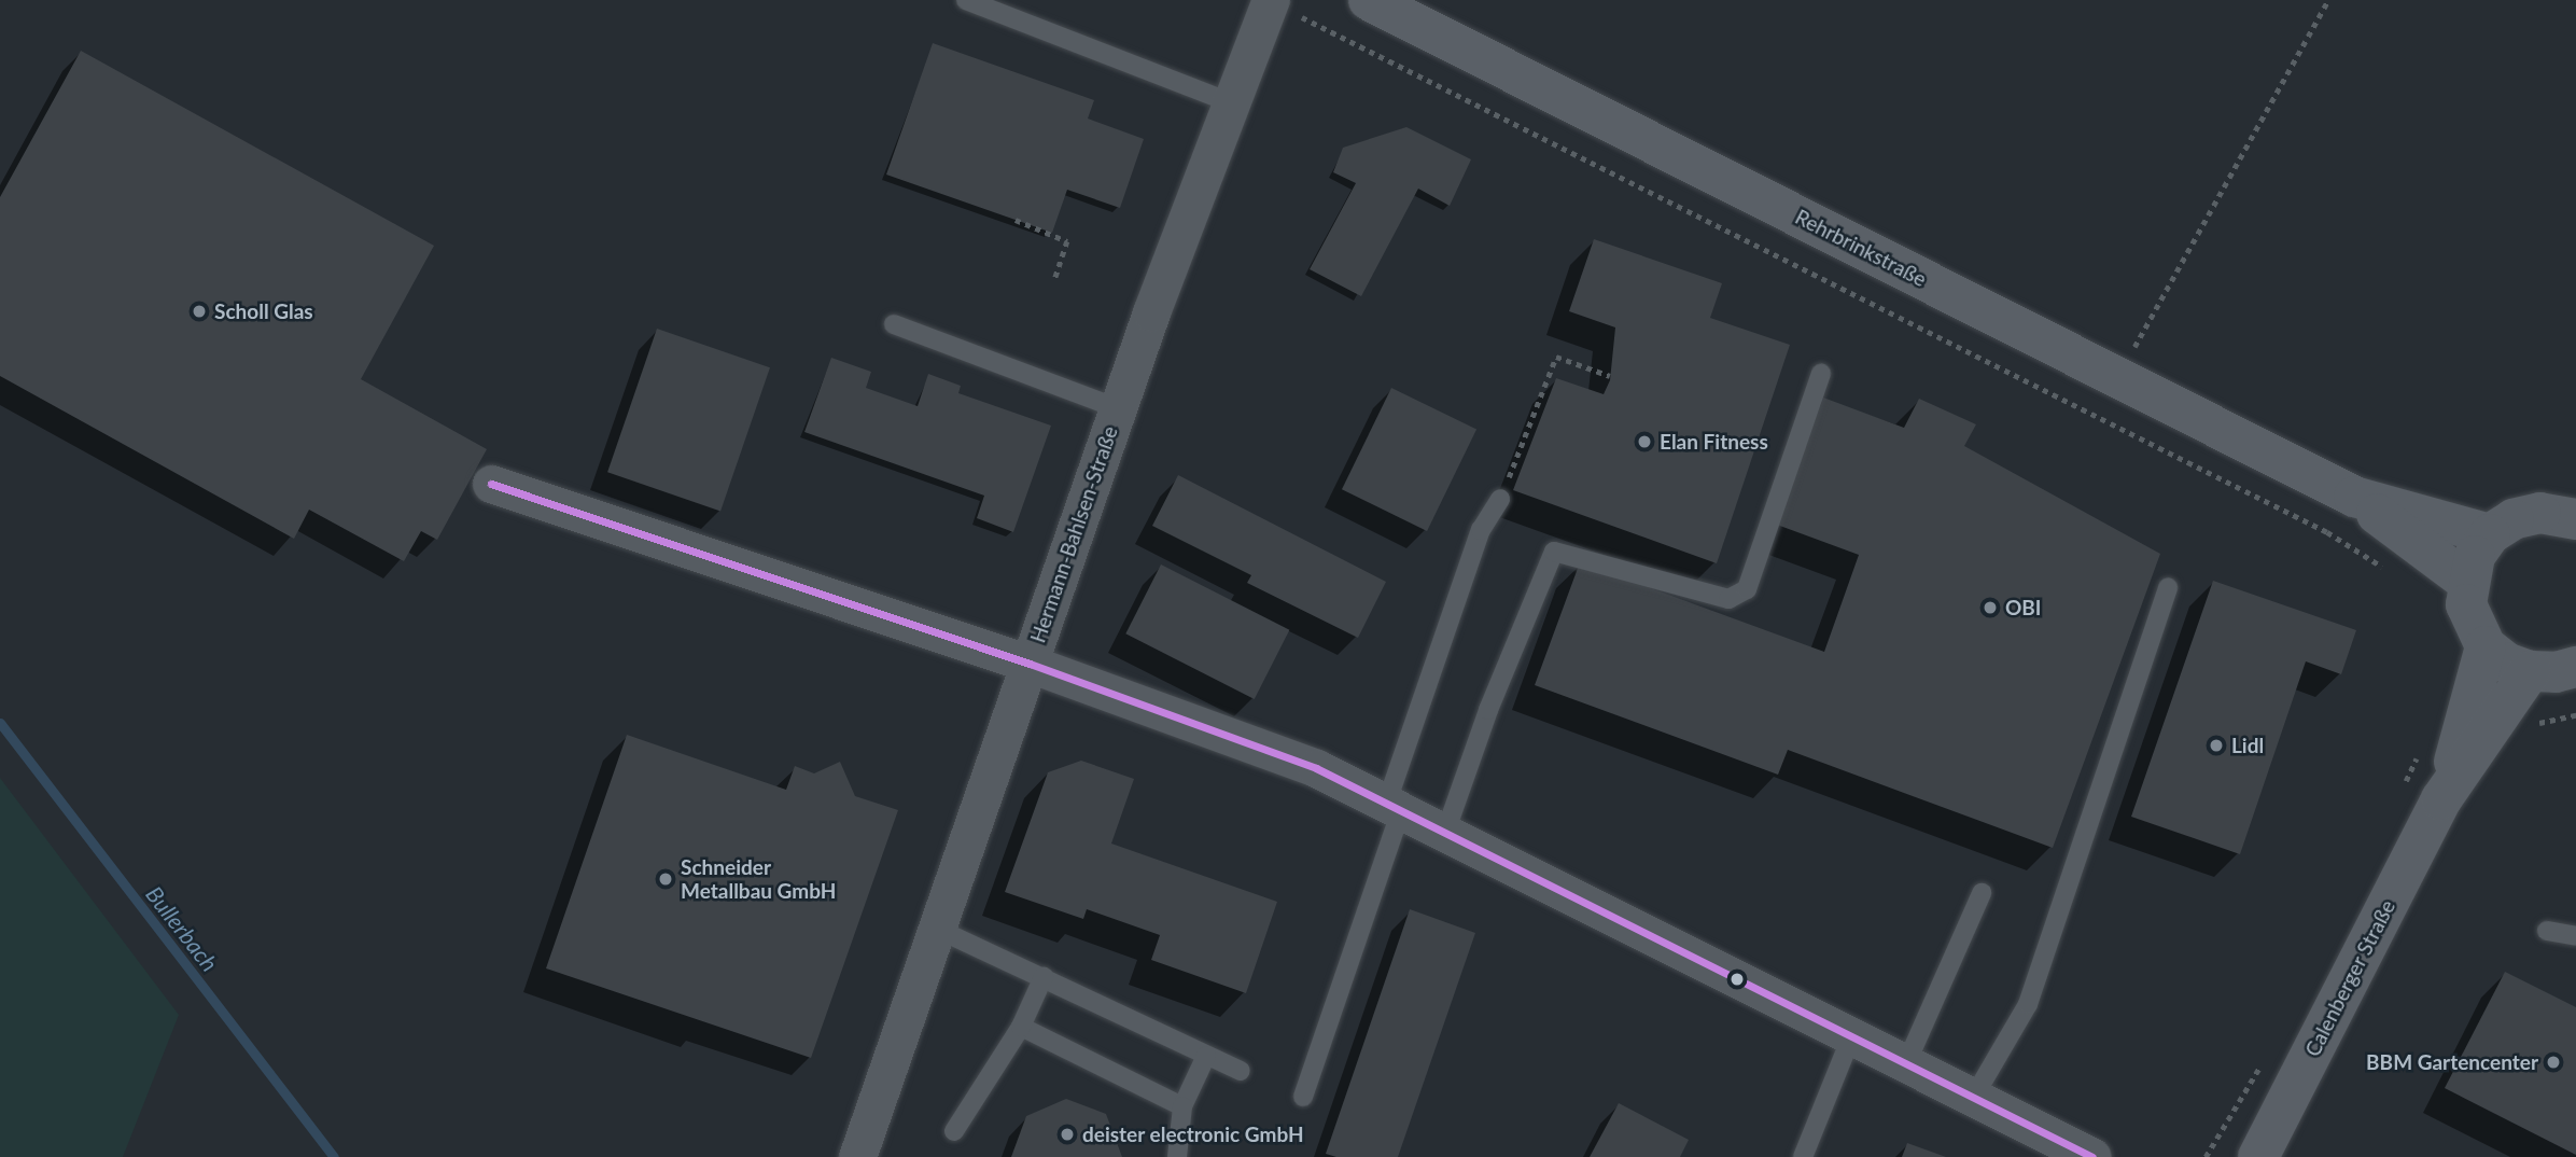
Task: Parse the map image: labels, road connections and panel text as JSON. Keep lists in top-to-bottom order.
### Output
{
  "streets": {
    "main road": ["Rehrbrinkstraße", "Calenberger Straße"],
    "street": ["Hermann-Bahlsen-Straße"]
  },
  "water": ["Bullerbach"],
  "places": [
    "Scholl Glas",
    "Elan Fitness",
    "OBI",
    "Lidl",
    "Schneider Metallbau GmbH",
    "BBM Gartencenter",
    "deister electronic GmbH"
  ]
}
